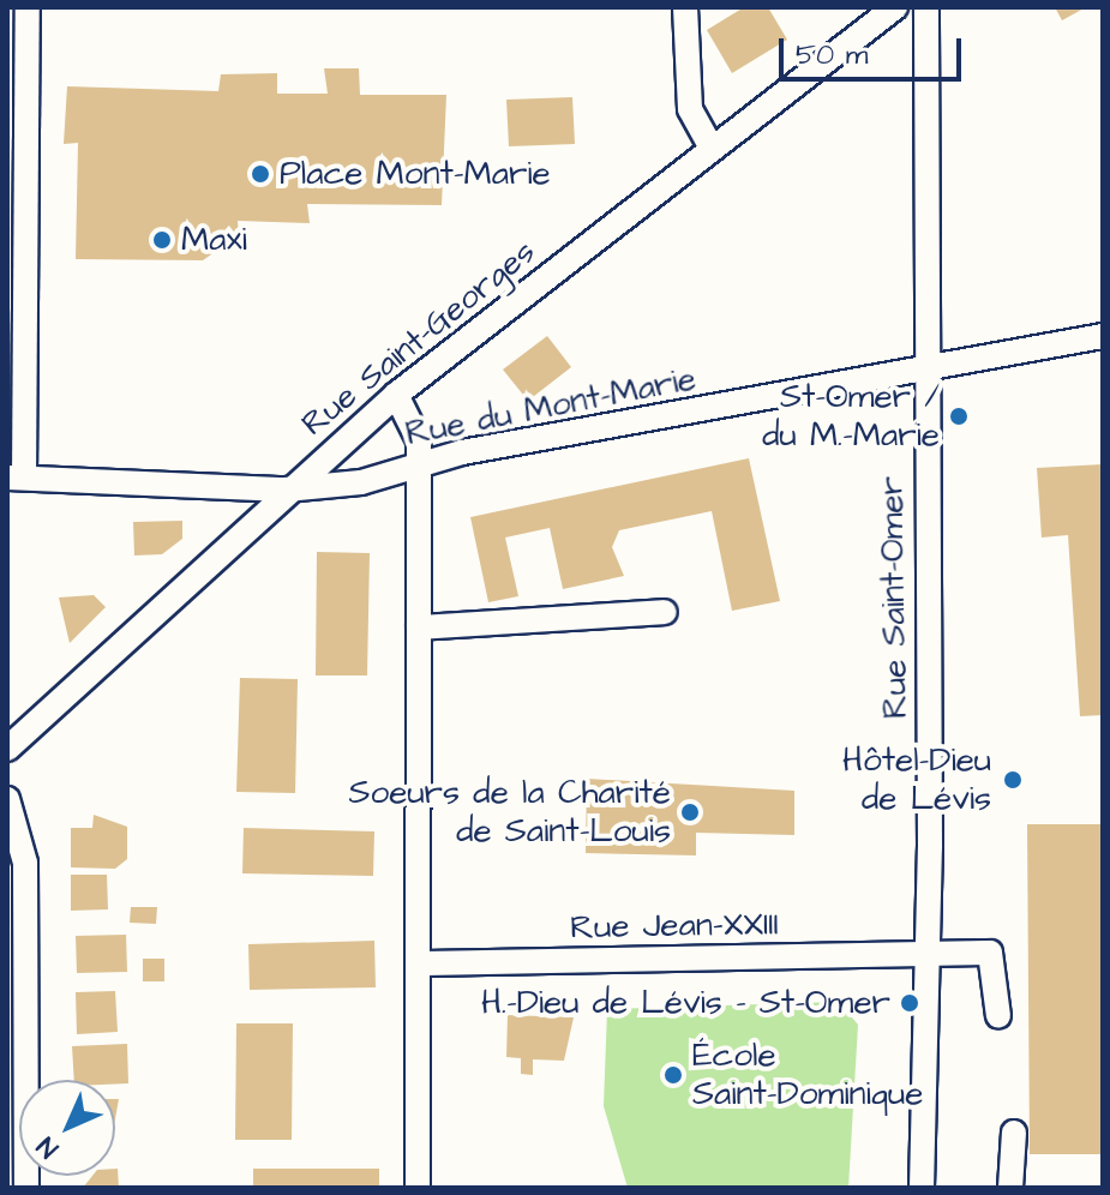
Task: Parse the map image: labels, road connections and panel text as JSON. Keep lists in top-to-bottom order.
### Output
{
  "streets": {
    "street": [
      "Rue Saint-Georges",
      "Rue du Mont-Marie",
      "Rue Saint-Omer",
      "Rue Jean-XXIII"
    ]
  },
  "crossings": [
    ["Rue Saint-Georges", "Rue du Mont-Marie"],
    ["Rue du Mont-Marie", "Rue Saint-Omer"],
    ["Rue Saint-Omer", "Rue Jean-XXIII"]
  ],
  "places": [
    "Place Mont-Marie",
    "Maxi",
    "St-Omer / du M.-Marie",
    "Hôtel-Dieu de Lévis",
    "Soeurs de la Charité de Saint-Louis",
    "H.-Dieu de Lévis - St-Omer",
    "École Saint-Dominique"
  ],
  "scale_bar": "50 m",
  "north": "bottom left"
}
